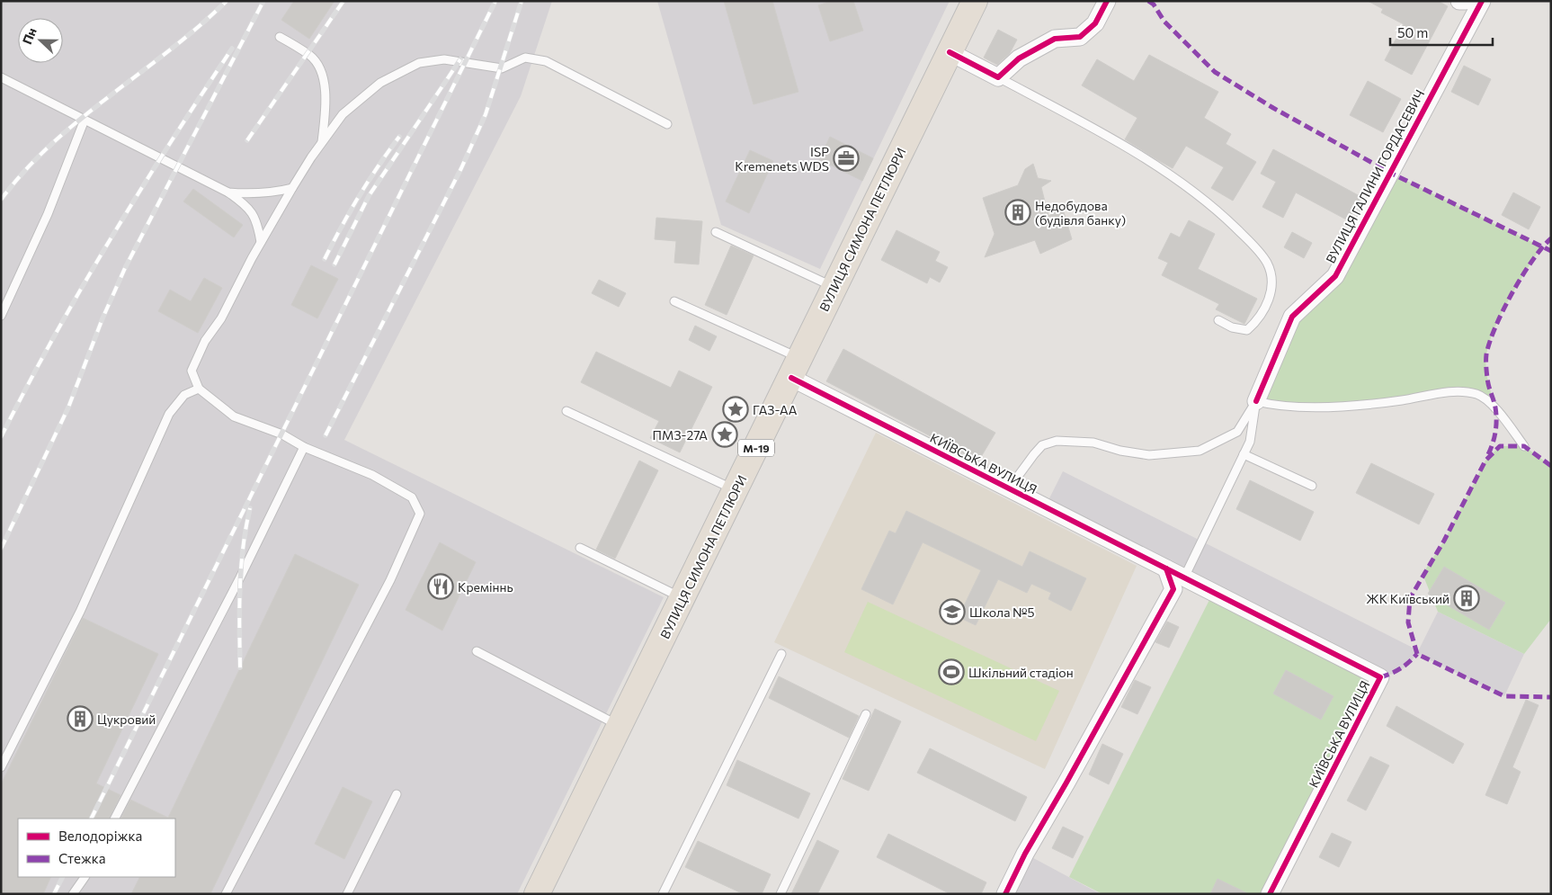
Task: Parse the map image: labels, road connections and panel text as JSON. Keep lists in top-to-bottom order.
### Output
{
  "streets": {
    "highway": ["ВУЛИЦЯ СИМОНА ПЕТЛЮРИ", "М-19"],
    "street": ["ВУЛИЦЯ ГАЛИНИ ГОРДАСЕВИЧ", "КИЇВСЬКА ВУЛИЦЯ"]
  },
  "crossings": [
    ["ВУЛИЦЯ СИМОНА ПЕТЛЮРИ", "КИЇВСЬКА ВУЛИЦЯ"]
  ],
  "places": {
    "office": ["ISP Kremenets WDS"],
    "building": ["Недобудова (будівля банку)", "ЖК Київський", "Цукровий"],
    "place": ["ГАЗ-АА", "ПМЗ-27А"],
    "restaurant": ["Креміннь"],
    "school or university": ["Школа №5"],
    "sports": ["Шкільний стадіон"]
  },
  "legend": ["Велодоріжка", "Стежка"],
  "scale_bar": "50 m",
  "north": "left"
}
